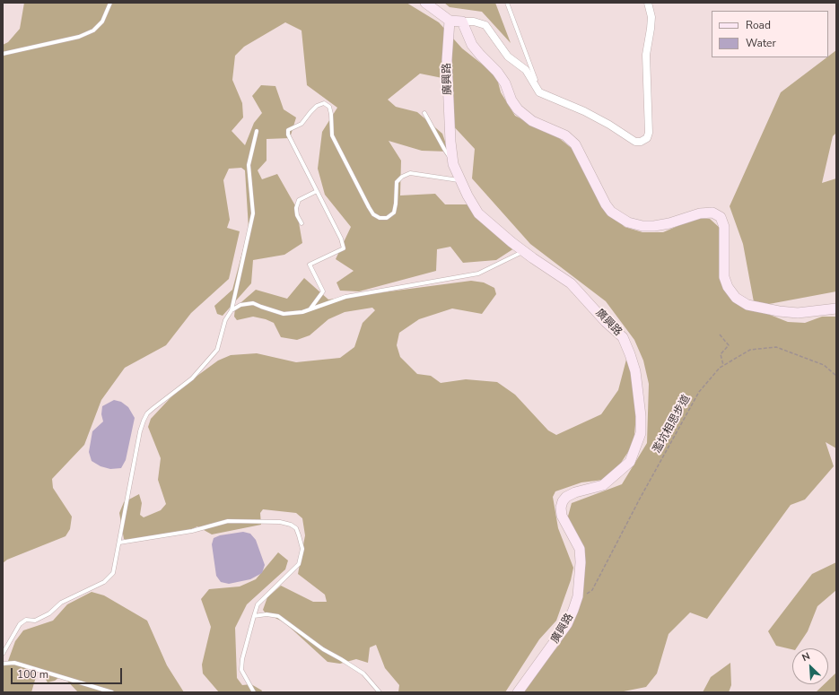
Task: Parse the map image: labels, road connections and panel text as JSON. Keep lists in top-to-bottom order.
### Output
{
  "streets": {
    "street": ["廣興路"],
    "path": ["濫坑相思步道"]
  },
  "crossings": [
    ["廣興路", "濫坑相思步道"]
  ],
  "legend": ["Road", "Water"],
  "scale_bar": "100 m",
  "north": "top left"
}
